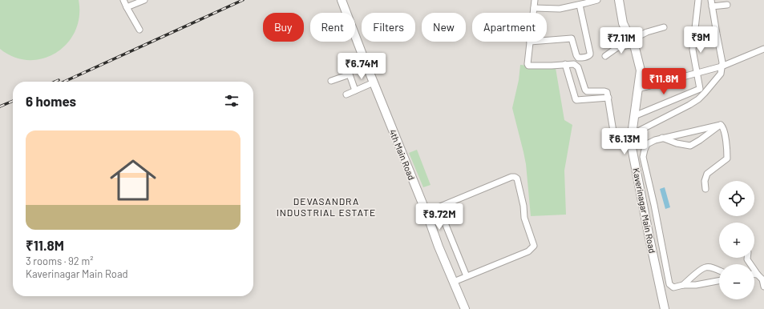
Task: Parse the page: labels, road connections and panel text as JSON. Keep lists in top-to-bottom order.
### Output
{
  "streets": {
    "street": ["4th Main Road", "Kaverinagar Main Road"]
  },
  "districts": ["DEVASANDRA INDUSTRIAL ESTATE"],
  "page": {
    "chip": [
      "Buy",
      "Rent",
      "Filters",
      "New",
      "Apartment"
    ],
    "price": [
      "₹9M",
      "₹7.11M",
      "₹6.74M",
      "₹11.8M",
      "₹6.13M",
      "₹9.72M"
    ],
    "heading": "6 homes",
    "list": [
      {
        "name": "₹11.8M",
        "note": "3 rooms · 92 m² · Kaverinagar Main Road"
      }
    ],
    "map_buttons": ["+", "−"]
  }
}
